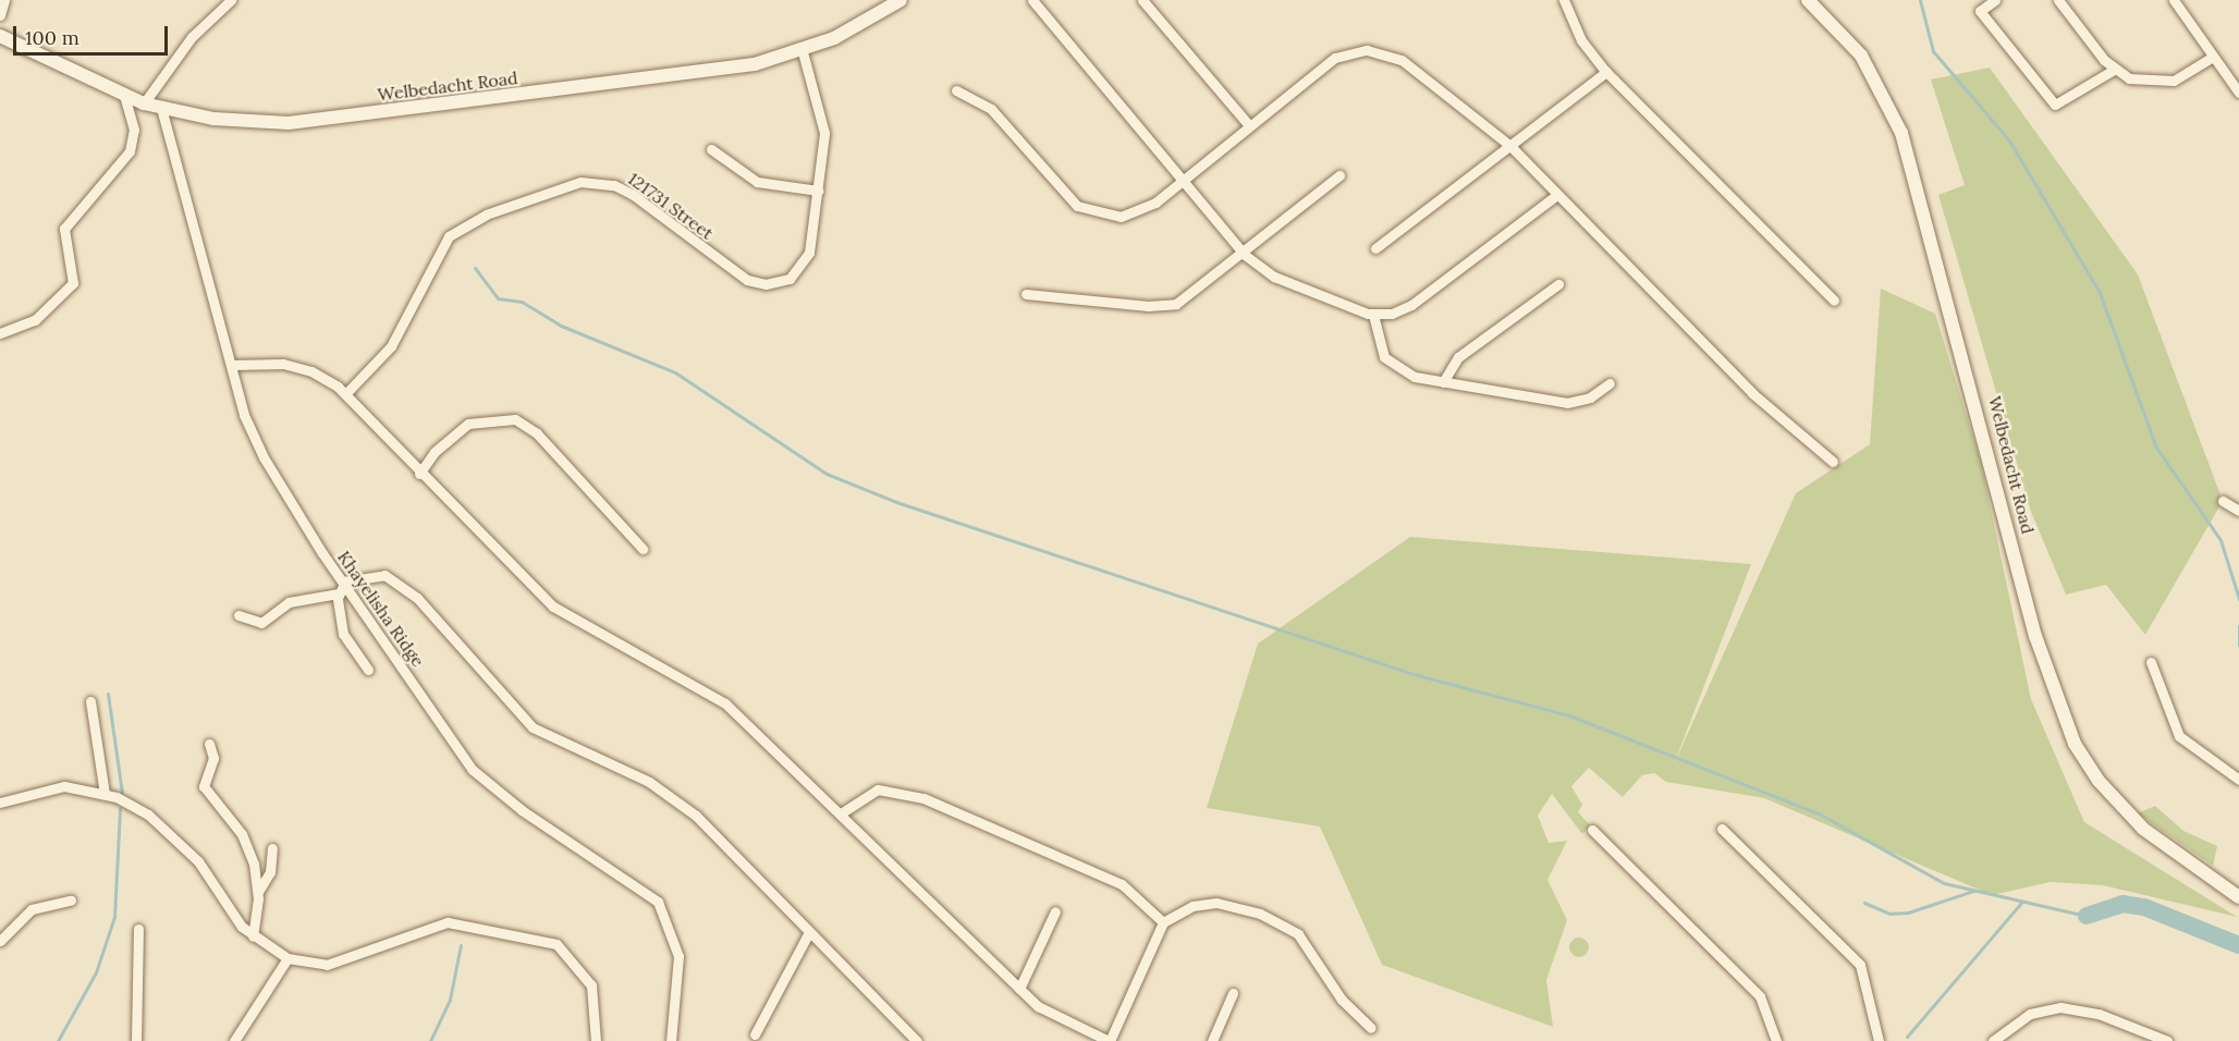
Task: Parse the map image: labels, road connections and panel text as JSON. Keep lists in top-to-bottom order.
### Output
{
  "streets": {
    "street": ["Welbedacht Road", "121731 Street", "Khayelisha Ridge"]
  },
  "crossings": [
    ["Welbedacht Road", "121731 Street"],
    ["Welbedacht Road", "Khayelisha Ridge"]
  ],
  "scale_bar": "100 m"
}
